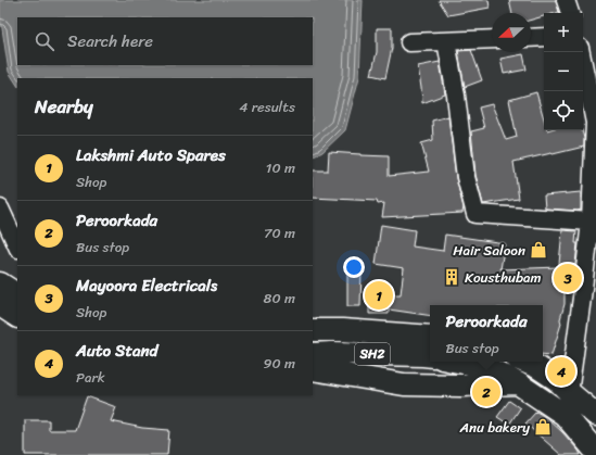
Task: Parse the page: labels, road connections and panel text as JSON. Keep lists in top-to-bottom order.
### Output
{
  "streets": {
    "main road": ["SH2"]
  },
  "places": {
    "shop": ["Hair Saloon", "Anu bakery"],
    "building": ["Kousthubam"]
  },
  "north": "left",
  "page": {
    "map_buttons": ["+", "−"],
    "search": "Search here",
    "heading": ["Nearby", "4 results"],
    "list": [
      {
        "mark": "1",
        "name": "Lakshmi Auto Spares",
        "note": "Shop",
        "value": "10 m"
      },
      {
        "mark": "2",
        "name": "Peroorkada",
        "note": "Bus stop",
        "value": "70 m"
      },
      {
        "mark": "3",
        "name": "Mayoora Electricals",
        "note": "Shop",
        "value": "80 m"
      },
      {
        "mark": "4",
        "name": "Auto Stand",
        "note": "Park",
        "value": "90 m"
      }
    ],
    "pins": [
      "3",
      "1",
      "4",
      "2"
    ],
    "popup": ["Peroorkada", "Bus stop"]
  }
}
